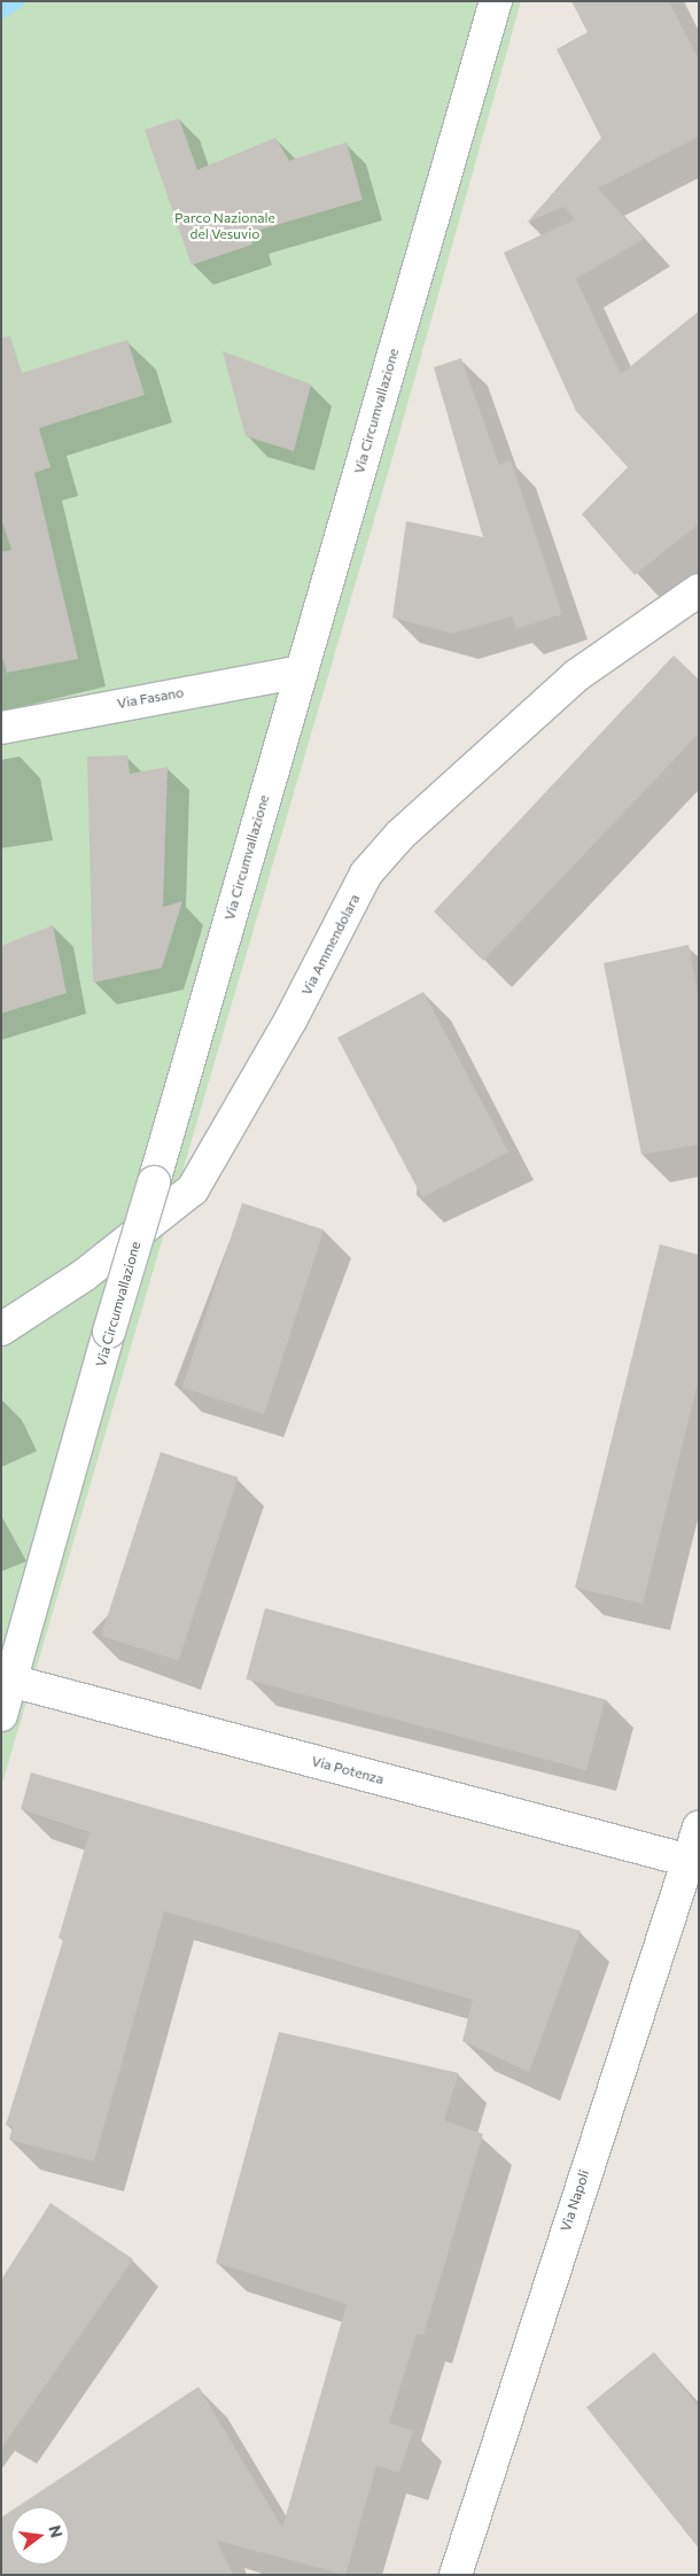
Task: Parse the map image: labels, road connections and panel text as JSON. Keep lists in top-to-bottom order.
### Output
{
  "streets": {
    "street": [
      "Via Circumvallazione",
      "Via Fasano",
      "Via Ammendolara",
      "Via Potenza",
      "Via Napoli"
    ]
  },
  "crossings": [
    ["Via Circumvallazione", "Via Fasano"],
    ["Via Circumvallazione", "Via Potenza"],
    ["Via Potenza", "Via Napoli"]
  ],
  "parks": ["Parco Nazionale del Vesuvio"],
  "north": "right"
}
